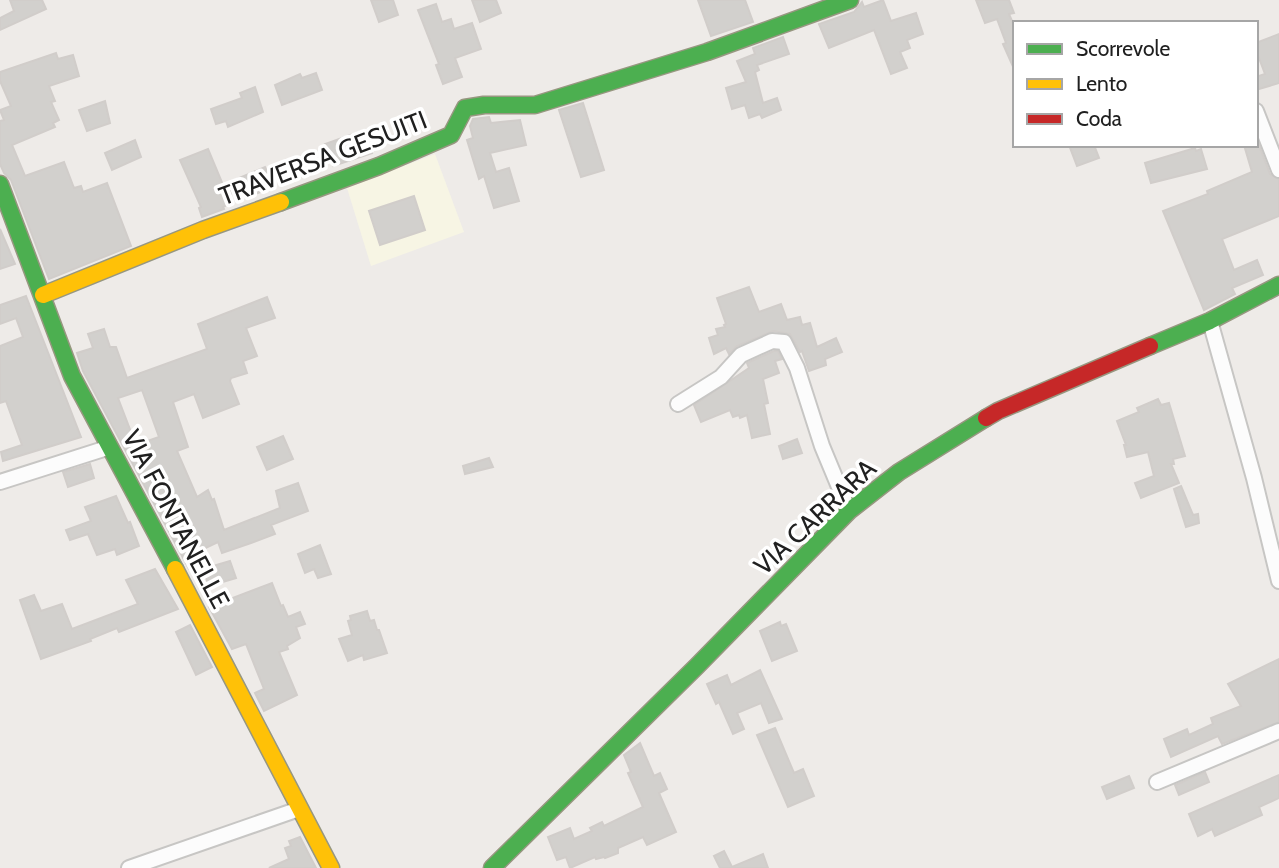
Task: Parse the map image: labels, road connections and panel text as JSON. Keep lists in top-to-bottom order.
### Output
{
  "streets": {
    "street": ["TRAVERSA GESUITI", "VIA CARRARA", "VIA FONTANELLE"]
  },
  "crossings": [
    ["TRAVERSA GESUITI", "VIA FONTANELLE"]
  ],
  "legend": ["Scorrevole", "Lento", "Coda"]
}
